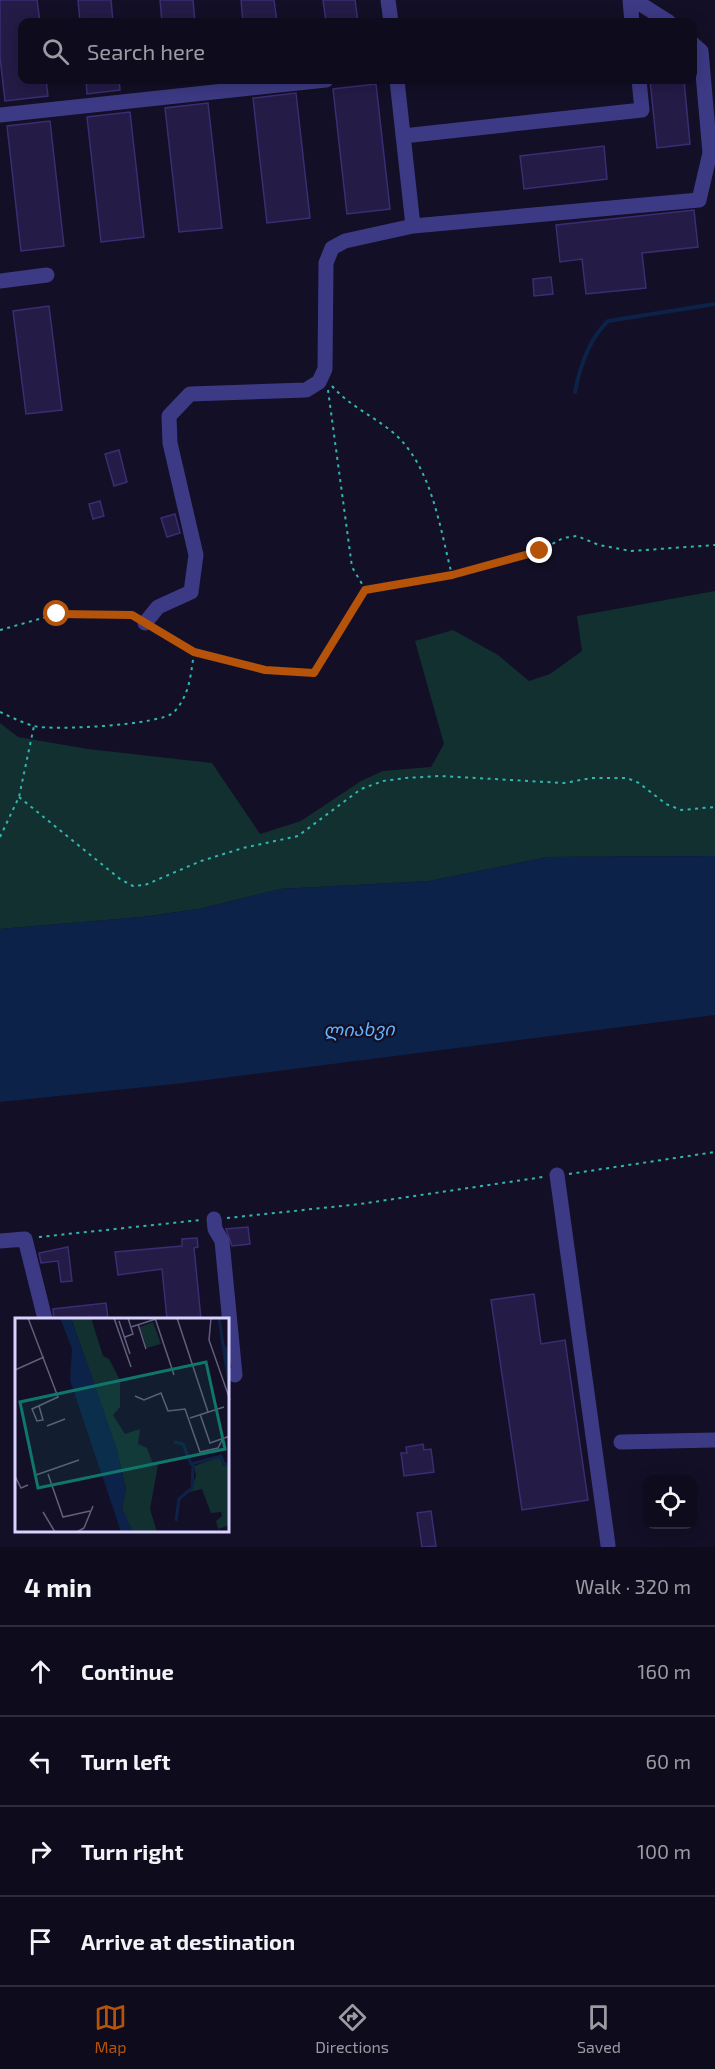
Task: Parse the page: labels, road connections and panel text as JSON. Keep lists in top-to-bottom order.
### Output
{
  "water": ["ლიახვი"],
  "page": {
    "search": "Search here",
    "heading": ["4 min", "Walk · 320 m"],
    "list": [
      ["Continue", "160 m"],
      ["Turn left", "60 m"],
      ["Turn right", "100 m"],
      "Arrive at destination"
    ],
    "nav": ["Map", "Directions", "Saved"]
  }
}
